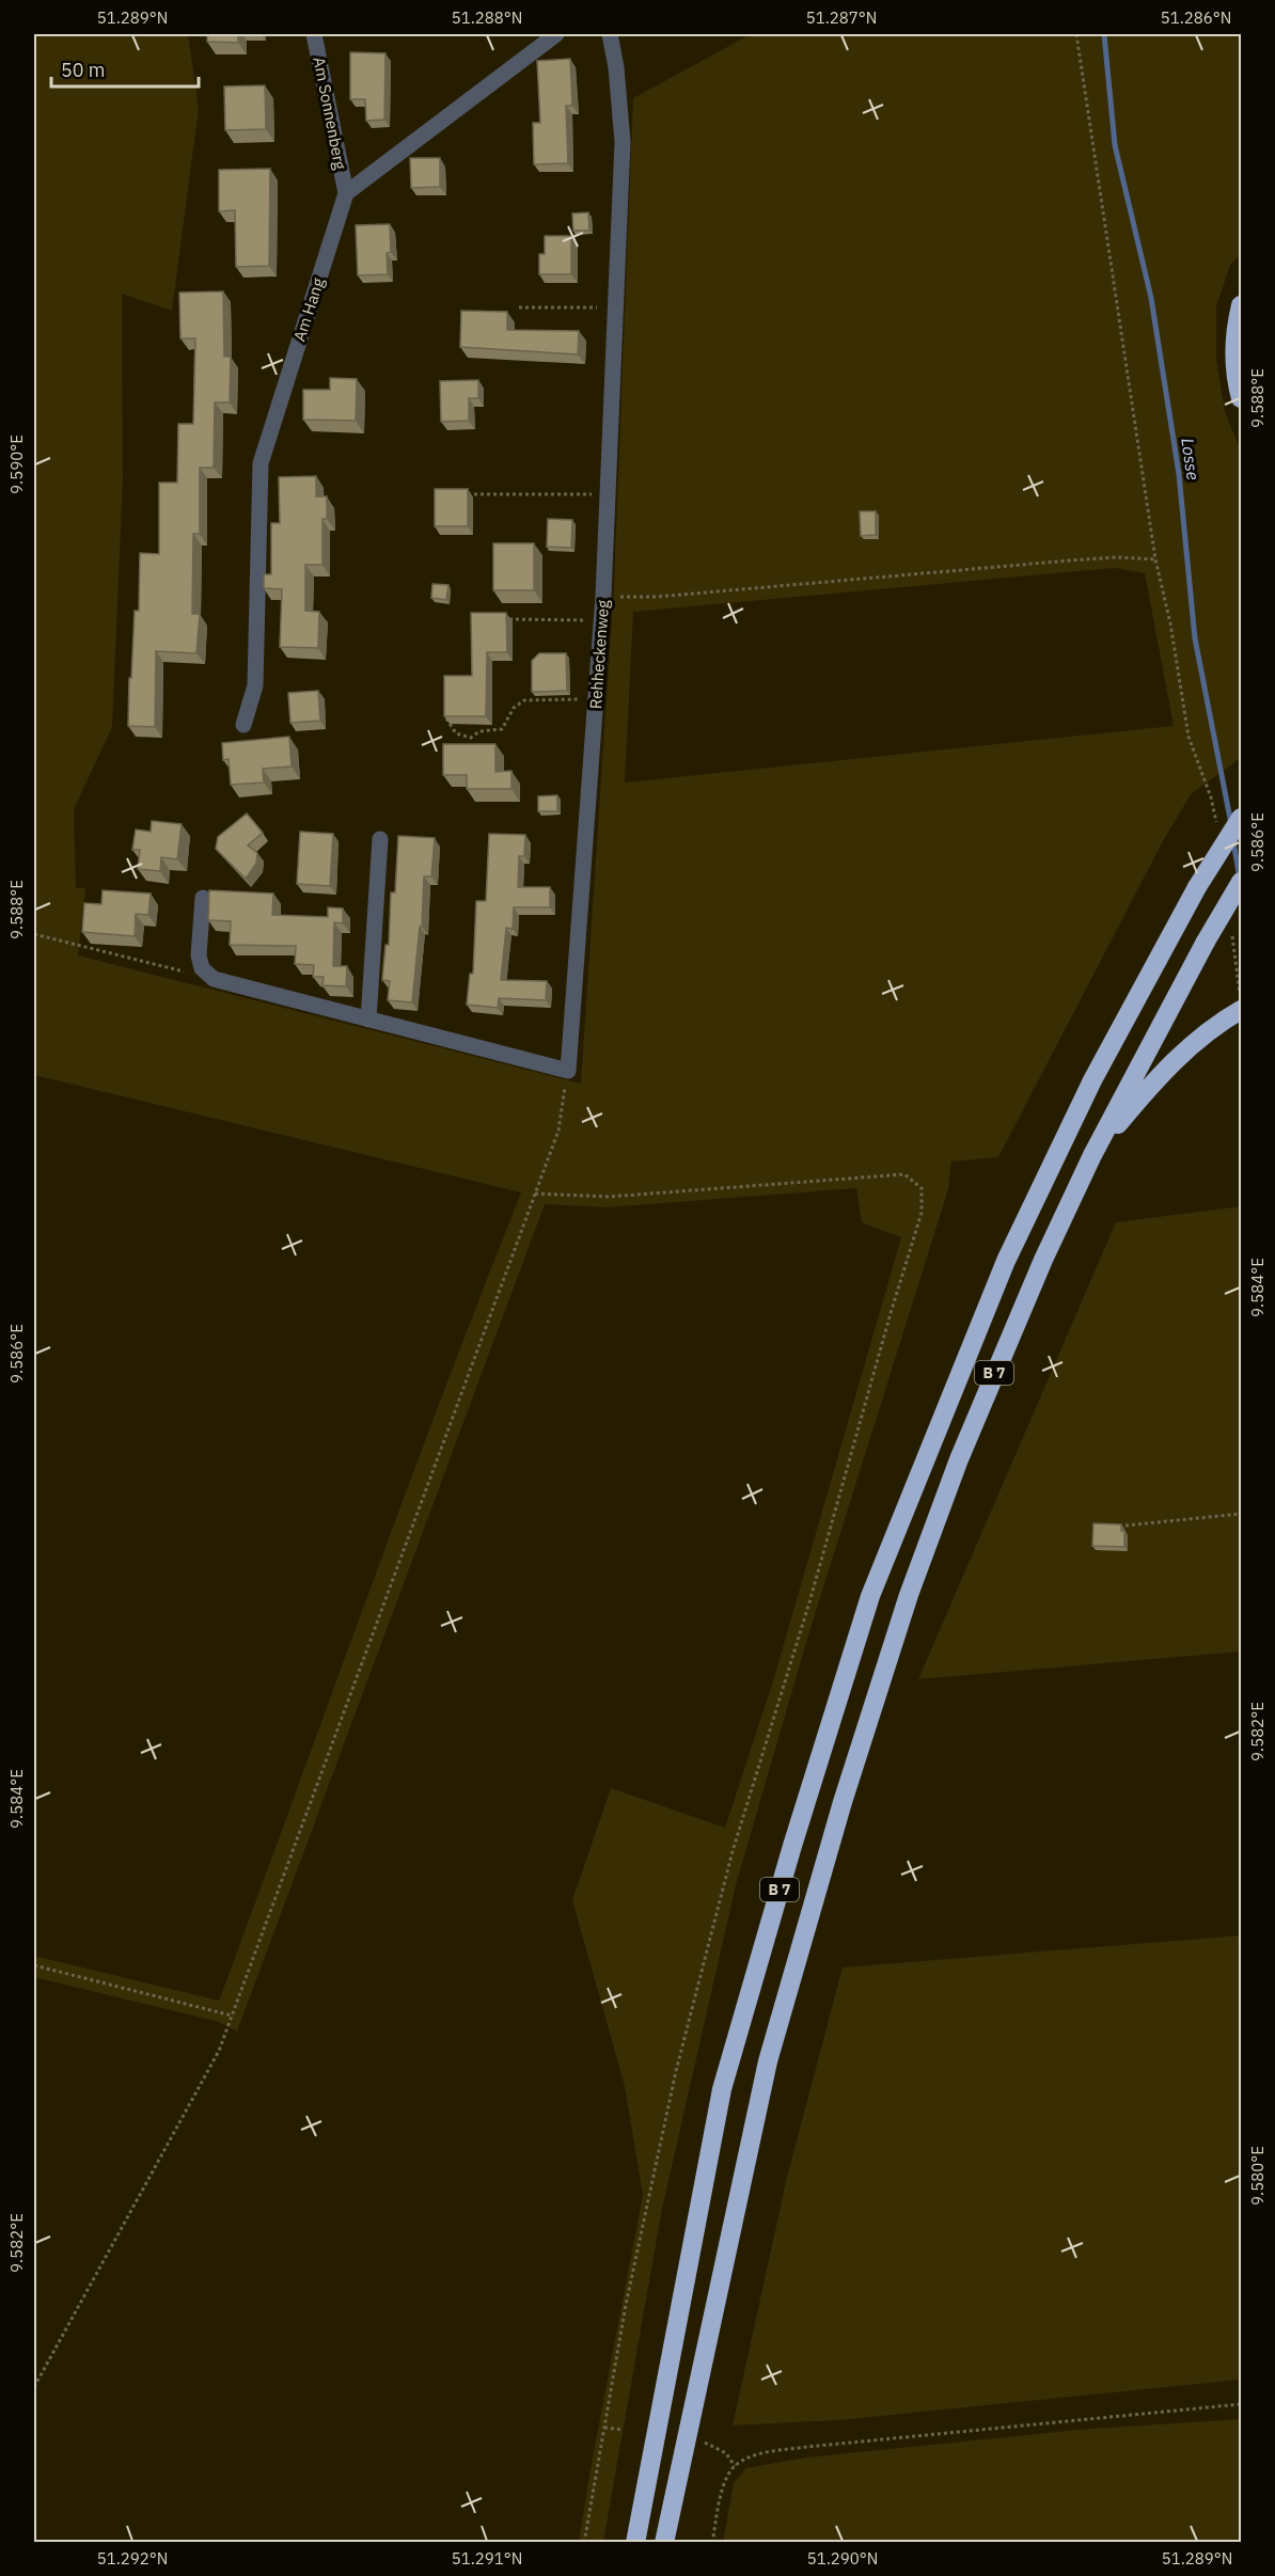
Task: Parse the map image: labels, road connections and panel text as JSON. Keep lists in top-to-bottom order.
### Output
{
  "streets": {
    "highway": ["B 7"],
    "street": ["Am Sonnenberg", "Am Hang", "Rehheckenweg"]
  },
  "crossings": [
    ["Am Sonnenberg", "Am Hang"]
  ],
  "water": ["Losse"],
  "scale_bar": "50 m",
  "coordinates": [
    "51.289°N",
    "51.288°N",
    "51.287°N",
    "51.286°N",
    "9.588°E",
    "9.590°E",
    "9.586°E",
    "9.584°E",
    "9.582°E",
    "9.580°E",
    "51.292°N",
    "51.291°N",
    "51.290°N"
  ]
}
